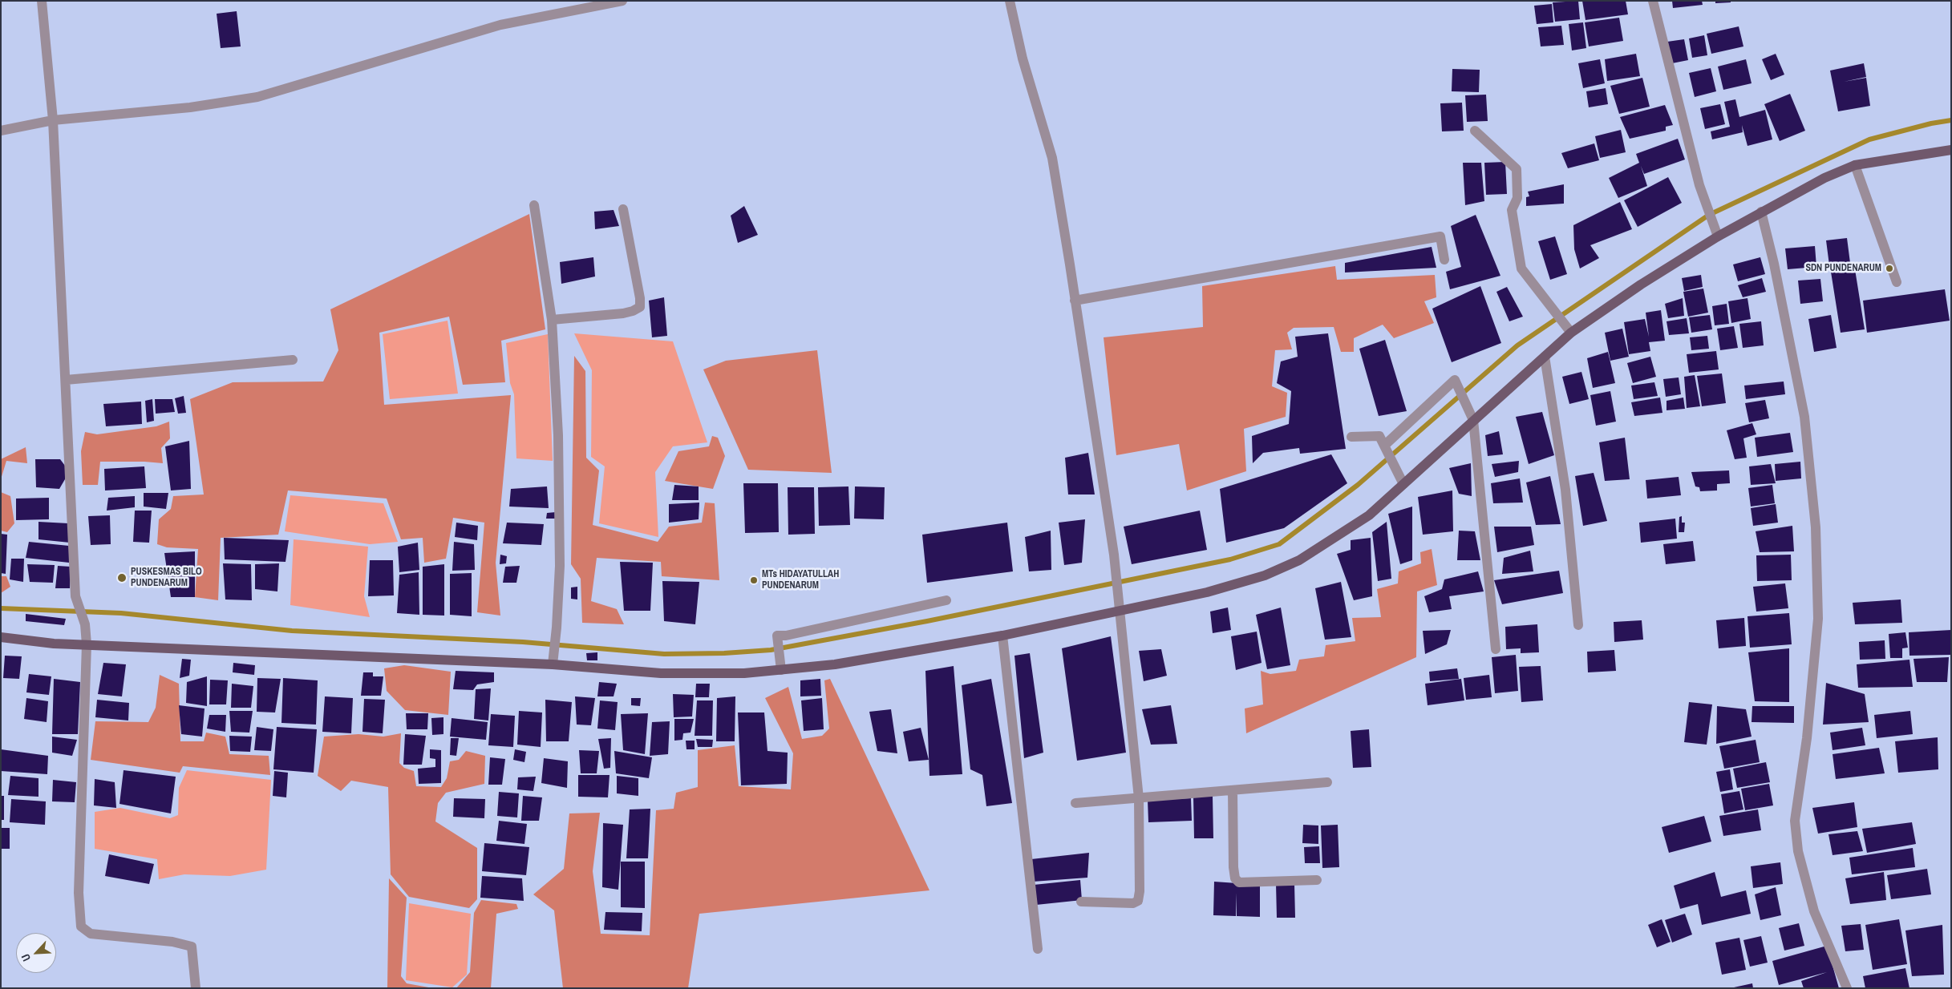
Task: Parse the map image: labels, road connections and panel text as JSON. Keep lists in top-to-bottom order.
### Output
{
  "places": ["SDN PUNDENARUM", "PUSKESMAS BILO PUNDENARUM", "MTs HIDAYATULLAH PUNDENARUM"],
  "north": "bottom left"
}
